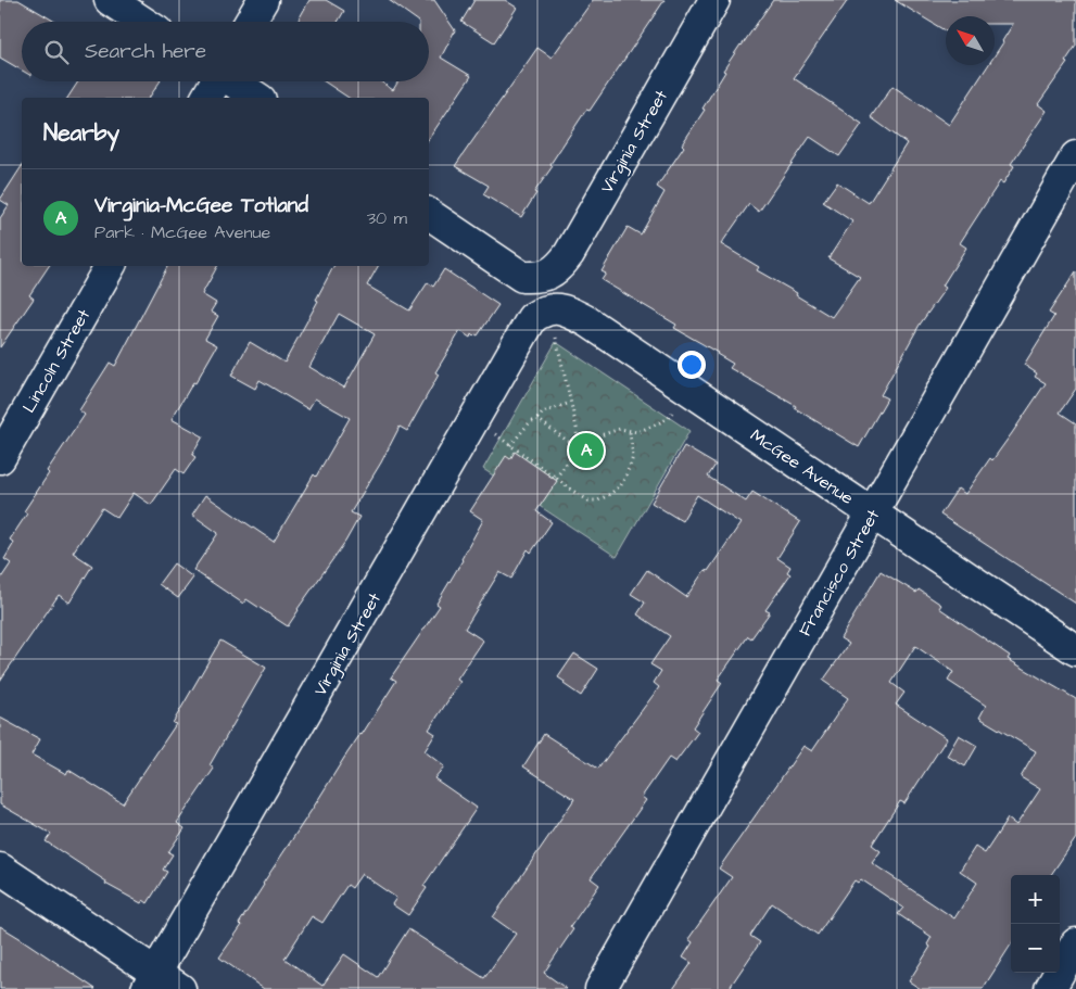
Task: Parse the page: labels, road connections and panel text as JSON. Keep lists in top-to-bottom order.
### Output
{
  "streets": {
    "street": [
      "Virginia Street",
      "Lincoln Street",
      "McGee Avenue",
      "Francisco Street"
    ]
  },
  "crossings": [
    ["Virginia Street", "McGee Avenue"],
    ["McGee Avenue", "Francisco Street"]
  ],
  "north": "top left",
  "page": {
    "search": "Search here",
    "heading": "Nearby",
    "list": [
      {
        "mark": "A",
        "name": "Virginia-McGee Totland",
        "note": "Park · McGee Avenue",
        "value": "30 m"
      }
    ],
    "pins": "A",
    "map_buttons": ["+", "−"]
  }
}
